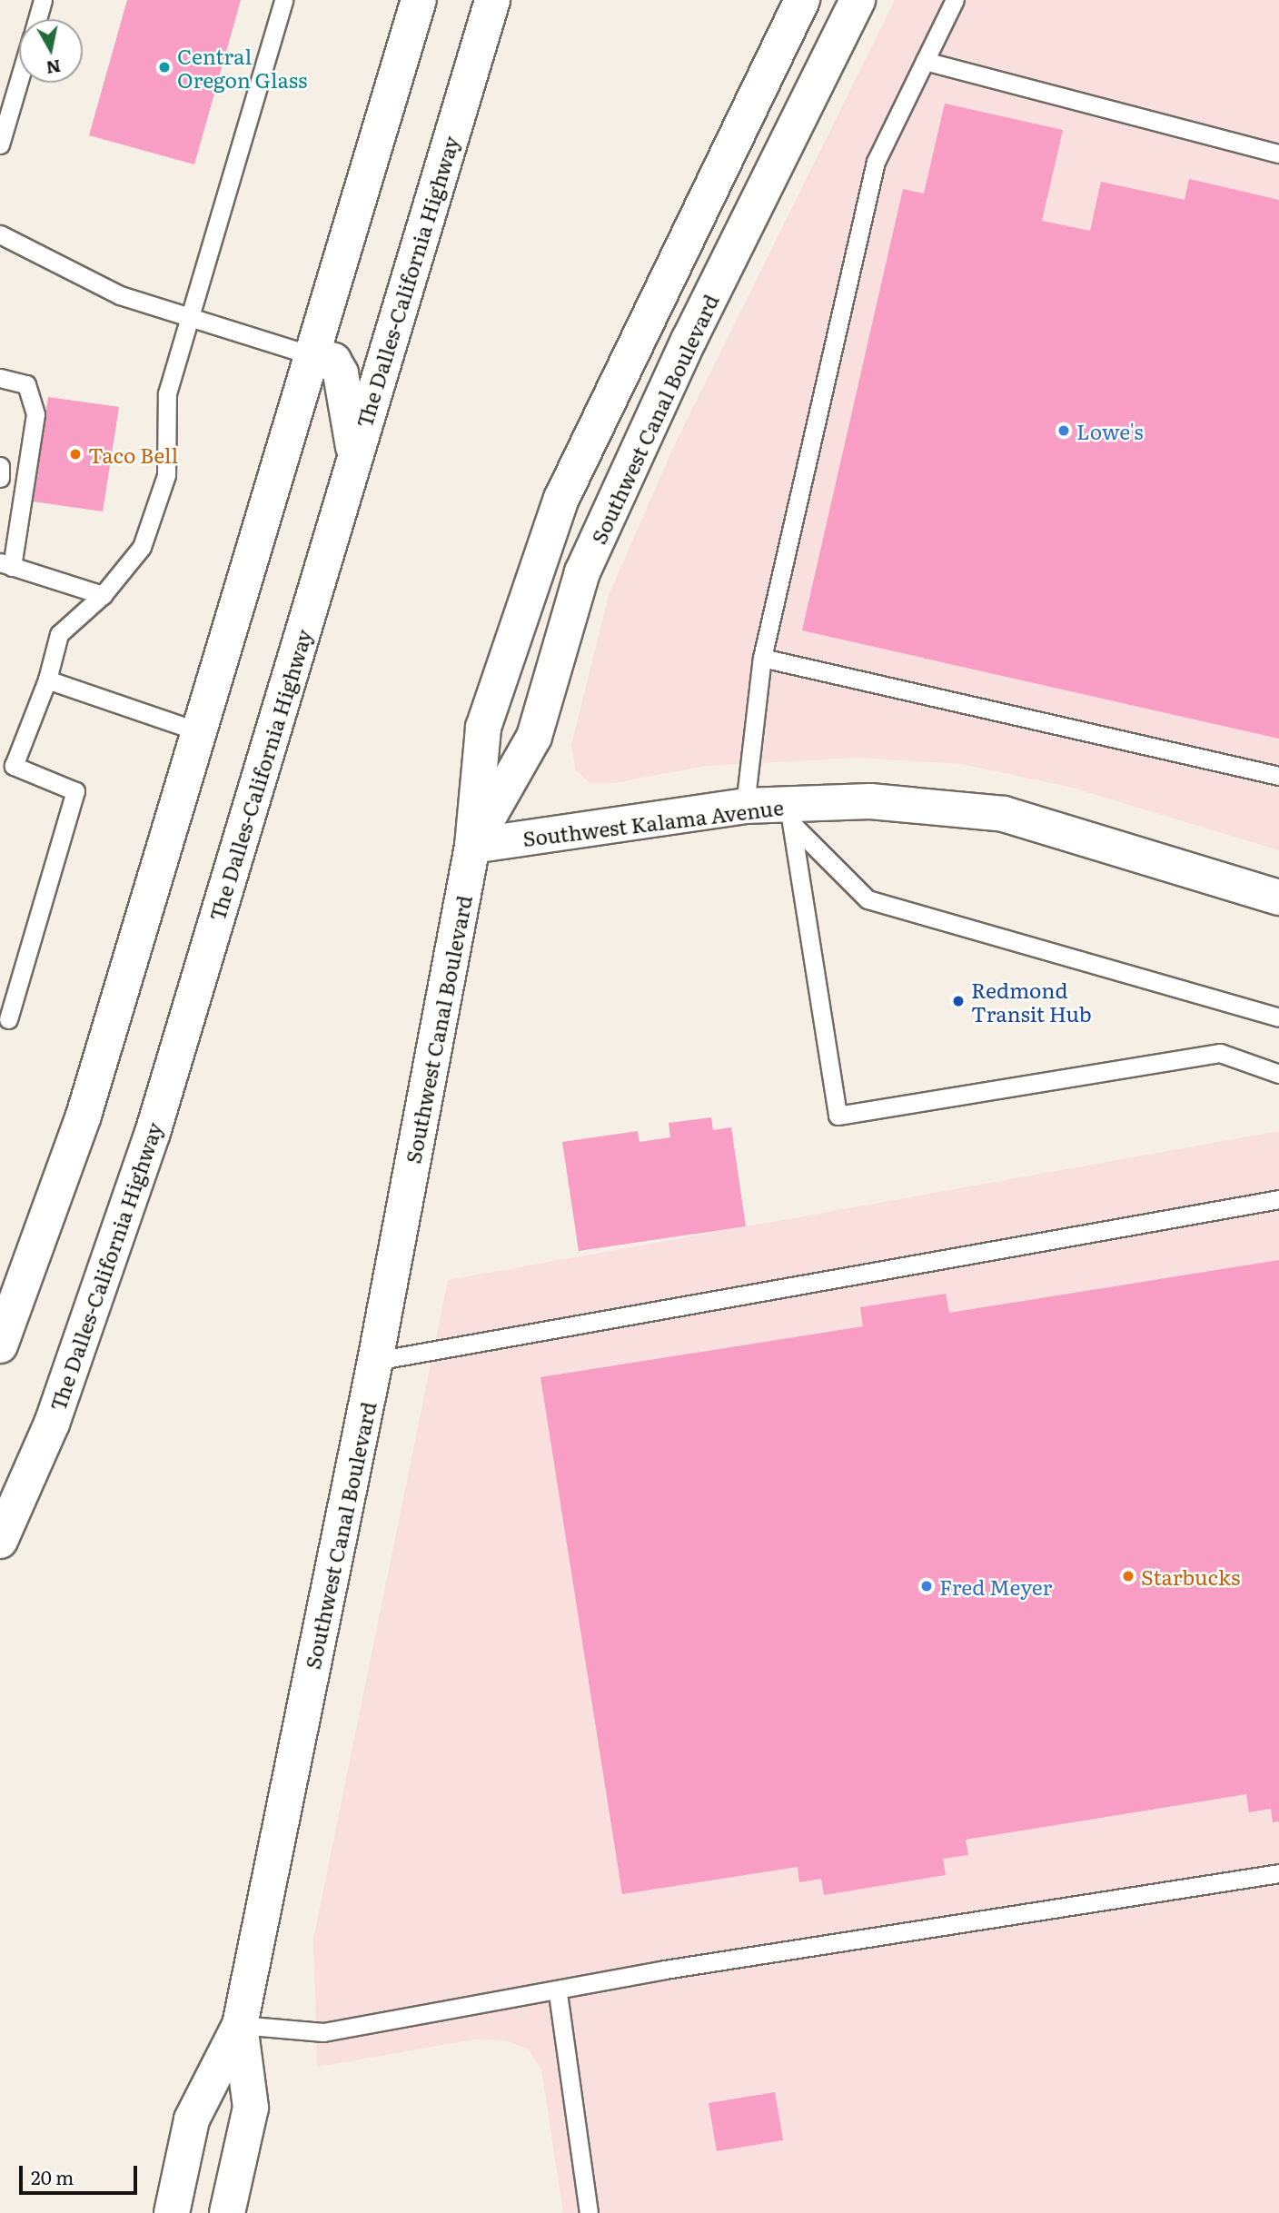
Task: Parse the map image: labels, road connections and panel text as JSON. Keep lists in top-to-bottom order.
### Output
{
  "streets": {
    "main road": ["The Dalles-California Highway", "Southwest Canal Boulevard", "Southwest Kalama Avenue"]
  },
  "crossings": [
    ["Southwest Canal Boulevard", "Southwest Kalama Avenue"]
  ],
  "places": [
    "Central Oregon Glass",
    "Lowe's",
    "Taco Bell",
    "Redmond Transit Hub",
    "Starbucks",
    "Fred Meyer"
  ],
  "scale_bar": "20 m",
  "north": "bottom"
}
